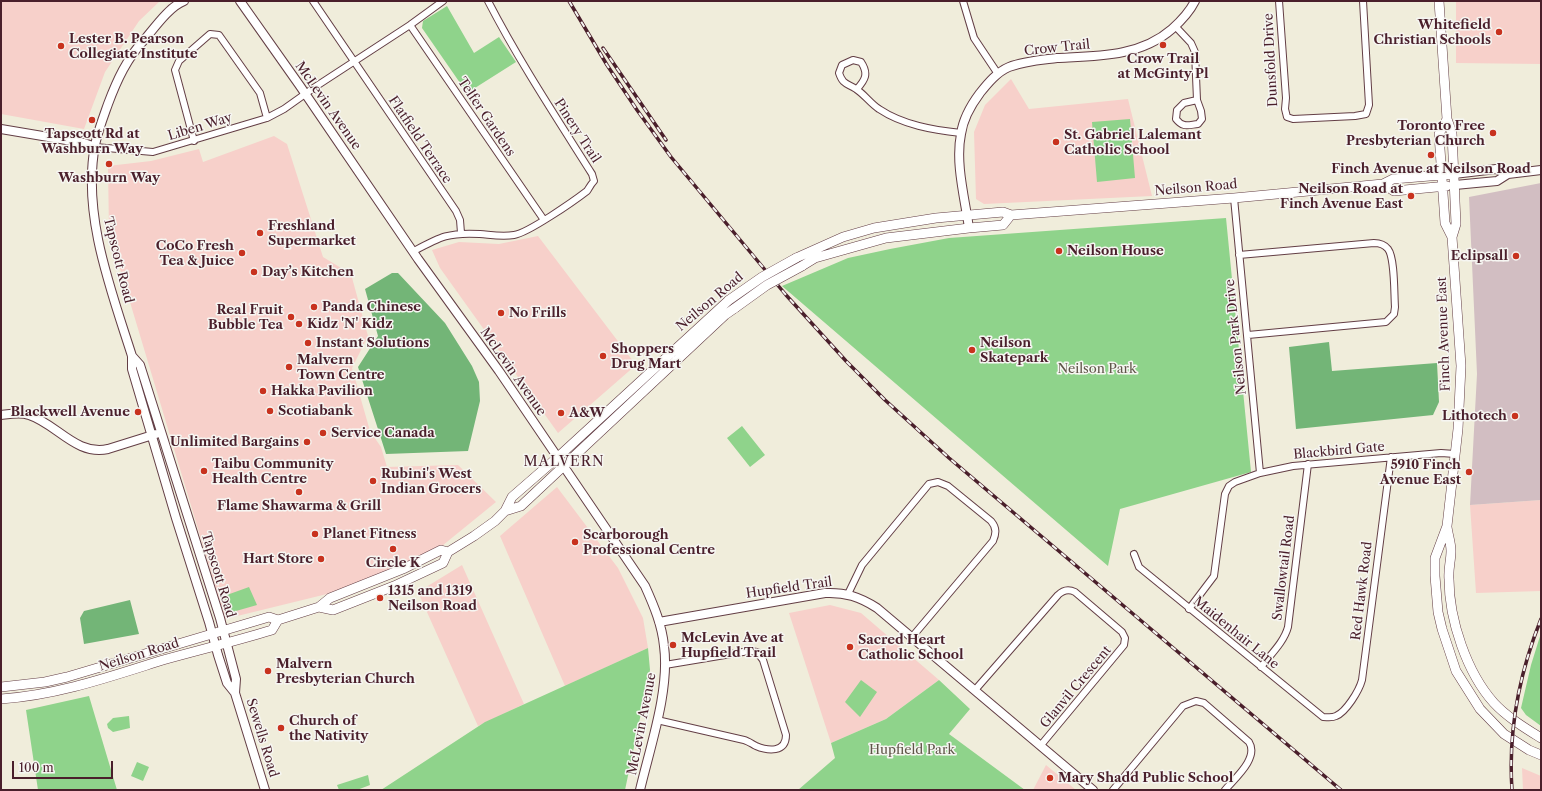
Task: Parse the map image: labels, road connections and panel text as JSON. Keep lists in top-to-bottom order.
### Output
{
  "streets": {
    "main road": ["Neilson Road", "Finch Avenue East"],
    "street": [
      "Crow Trail",
      "Dunsfold Drive",
      "McLevin Avenue",
      "Telfer Gardens",
      "Liben Way",
      "Pinery Trail",
      "Flatfield Terrace",
      "Tapscott Road",
      "Neilson Park Drive",
      "Blackbird Gate",
      "Swallowtail Road",
      "Hupfield Trail",
      "Red Hawk Road",
      "Maidenhair Lane",
      "Glanvil Crescent",
      "Sewells Road"
    ]
  },
  "crossings": [
    ["Crow Trail", "Neilson Road"],
    ["McLevin Avenue", "Liben Way"],
    ["McLevin Avenue", "Pinery Trail"],
    ["McLevin Avenue", "Neilson Road"],
    ["McLevin Avenue", "Hupfield Trail"],
    ["Telfer Gardens", "Pinery Trail"],
    ["Liben Way", "Tapscott Road"],
    ["Pinery Trail", "Flatfield Terrace"],
    ["Neilson Road", "Tapscott Road"],
    ["Neilson Road", "Finch Avenue East"],
    ["Neilson Road", "Neilson Park Drive"],
    ["Neilson Road", "Sewells Road"],
    ["Tapscott Road", "Sewells Road"],
    ["Finch Avenue East", "Blackbird Gate"],
    ["Neilson Park Drive", "Blackbird Gate"],
    ["Blackbird Gate", "Swallowtail Road"],
    ["Blackbird Gate", "Red Hawk Road"],
    ["Blackbird Gate", "Maidenhair Lane"],
    ["Swallowtail Road", "Maidenhair Lane"],
    ["Hupfield Trail", "Glanvil Crescent"],
    ["Red Hawk Road", "Maidenhair Lane"]
  ],
  "districts": ["MALVERN"],
  "parks": ["Neilson Park", "Hupfield Park"],
  "places": [
    "Whitefield Christian Schools",
    "Crow Trail at McGinty Pl",
    "Lester B. Pearson Collegiate Institute",
    "Tapscott Rd at Washburn Way",
    "Toronto Free Presbyterian Church",
    "St. Gabriel Lalemant Catholic School",
    "Finch Avenue at Neilson Road",
    "Washburn Way",
    "Neilson Road at Finch Avenue East",
    "Freshland Supermarket",
    "Neilson House",
    "CoCo Fresh Tea & Juice",
    "Eclipsall",
    "Day’s Kitchen",
    "Panda Chinese",
    "No Frills",
    "Real Fruit Bubble Tea",
    "Kidz 'N' Kidz",
    "Instant Solutions",
    "Neilson Skatepark",
    "Shoppers Drug Mart",
    "Malvern Town Centre",
    "Hakka Pavilion",
    "Scotiabank",
    "Blackwell Avenue",
    "A&W",
    "Lithotech",
    "Service Canada",
    "Unlimited Bargains",
    "Taibu Community Health Centre",
    "5910 Finch Avenue East",
    "Rubini's West Indian Grocers",
    "Flame Shawarma & Grill",
    "Planet Fitness",
    "Scarborough Professional Centre",
    "Circle K",
    "Hart Store",
    "1315 and 1319 Neilson Road",
    "McLevin Ave at Hupfield Trail",
    "Sacred Heart Catholic School",
    "Malvern Presbyterian Church",
    "Church of the Nativity",
    "Mary Shadd Public School"
  ],
  "scale_bar": "100 m"
}
